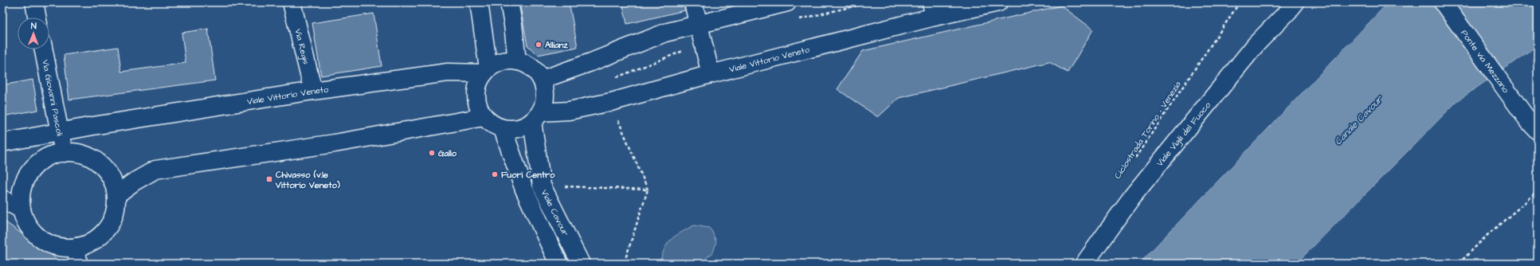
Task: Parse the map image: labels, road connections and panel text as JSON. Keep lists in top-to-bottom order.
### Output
{
  "streets": {
    "main road": [
      "Via Regis",
      "Viale Vittorio Veneto",
      "Ponte via Mezzano",
      "Via Giovanni Pascoli",
      "Viale Vigili del Fuoco",
      "Viale Cavour"
    ],
    "path": ["Ciclostrada Torino - Venezia"]
  },
  "crossings": [
    ["Via Regis", "Viale Vittorio Veneto"],
    ["Viale Vittorio Veneto", "Via Giovanni Pascoli"],
    ["Viale Vittorio Veneto", "Viale Cavour"]
  ],
  "water": ["Canale Cavour"],
  "places": {
    "other": ["Allianz", "Gallo", "Fuori Centro"],
    "transit": ["Chivasso (v.le Vittorio Veneto)"]
  },
  "north": "top"
}
